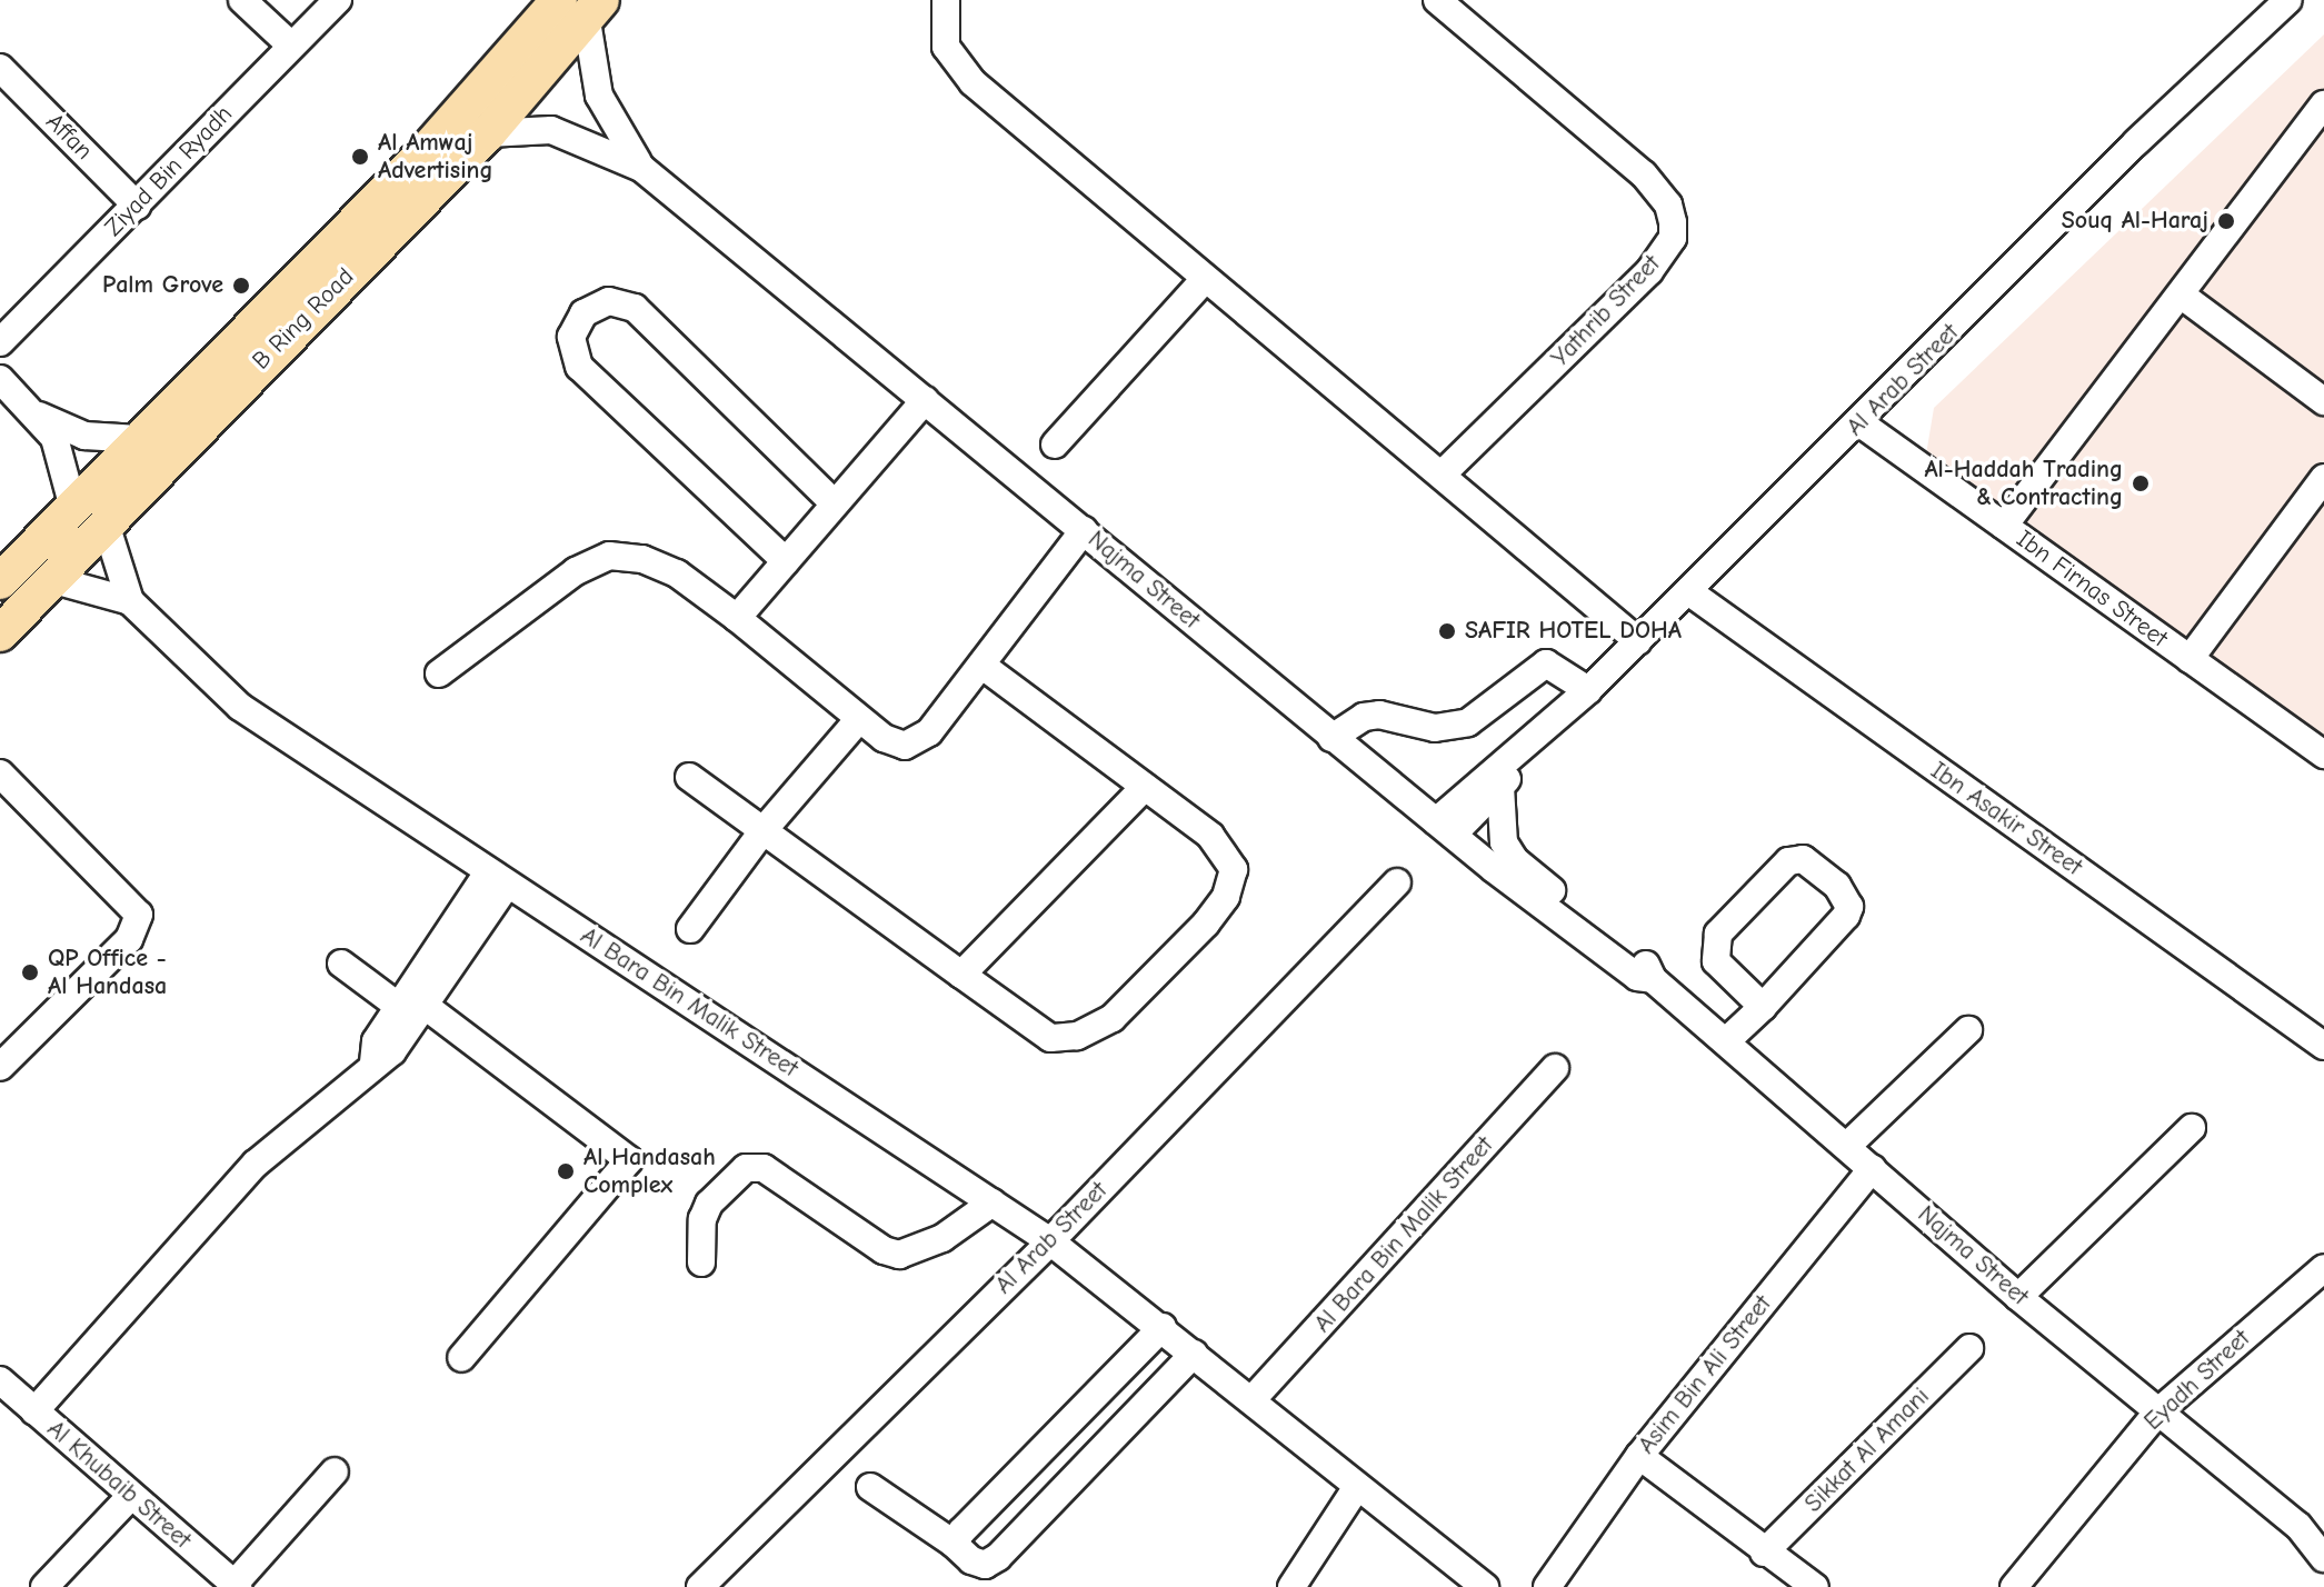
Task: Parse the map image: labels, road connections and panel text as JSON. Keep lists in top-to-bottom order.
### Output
{
  "streets": {
    "main road": ["B Ring Road"],
    "street": [
      "Affan",
      "Ziyad Bin Ryadh",
      "Yathrib Street",
      "Al Arab Street",
      "Najma Street",
      "Ibn Firnas Street",
      "Ibn Asakir Street",
      "Al Bara Bin Malik Street",
      "Asim Bin Ali Street",
      "Eyadh Street",
      "Sikkat Al Amani",
      "Al Khubaib Street"
    ]
  },
  "crossings": [
    ["Affan", "Ziyad Bin Ryadh"],
    ["B Ring Road", "Najma Street"],
    ["B Ring Road", "Al Bara Bin Malik Street"],
    ["Al Arab Street", "Najma Street"],
    ["Al Arab Street", "Ibn Firnas Street"],
    ["Al Arab Street", "Ibn Asakir Street"],
    ["Al Arab Street", "Al Bara Bin Malik Street"],
    ["Najma Street", "Asim Bin Ali Street"],
    ["Najma Street", "Eyadh Street"]
  ],
  "places": [
    "Al Amwaj Advertising",
    "Souq Al-Haraj",
    "Palm Grove",
    "Al-Haddah Trading & Contracting",
    "SAFIR HOTEL DOHA",
    "QP Office - Al Handasa",
    "Al Handasah Complex"
  ]
}
